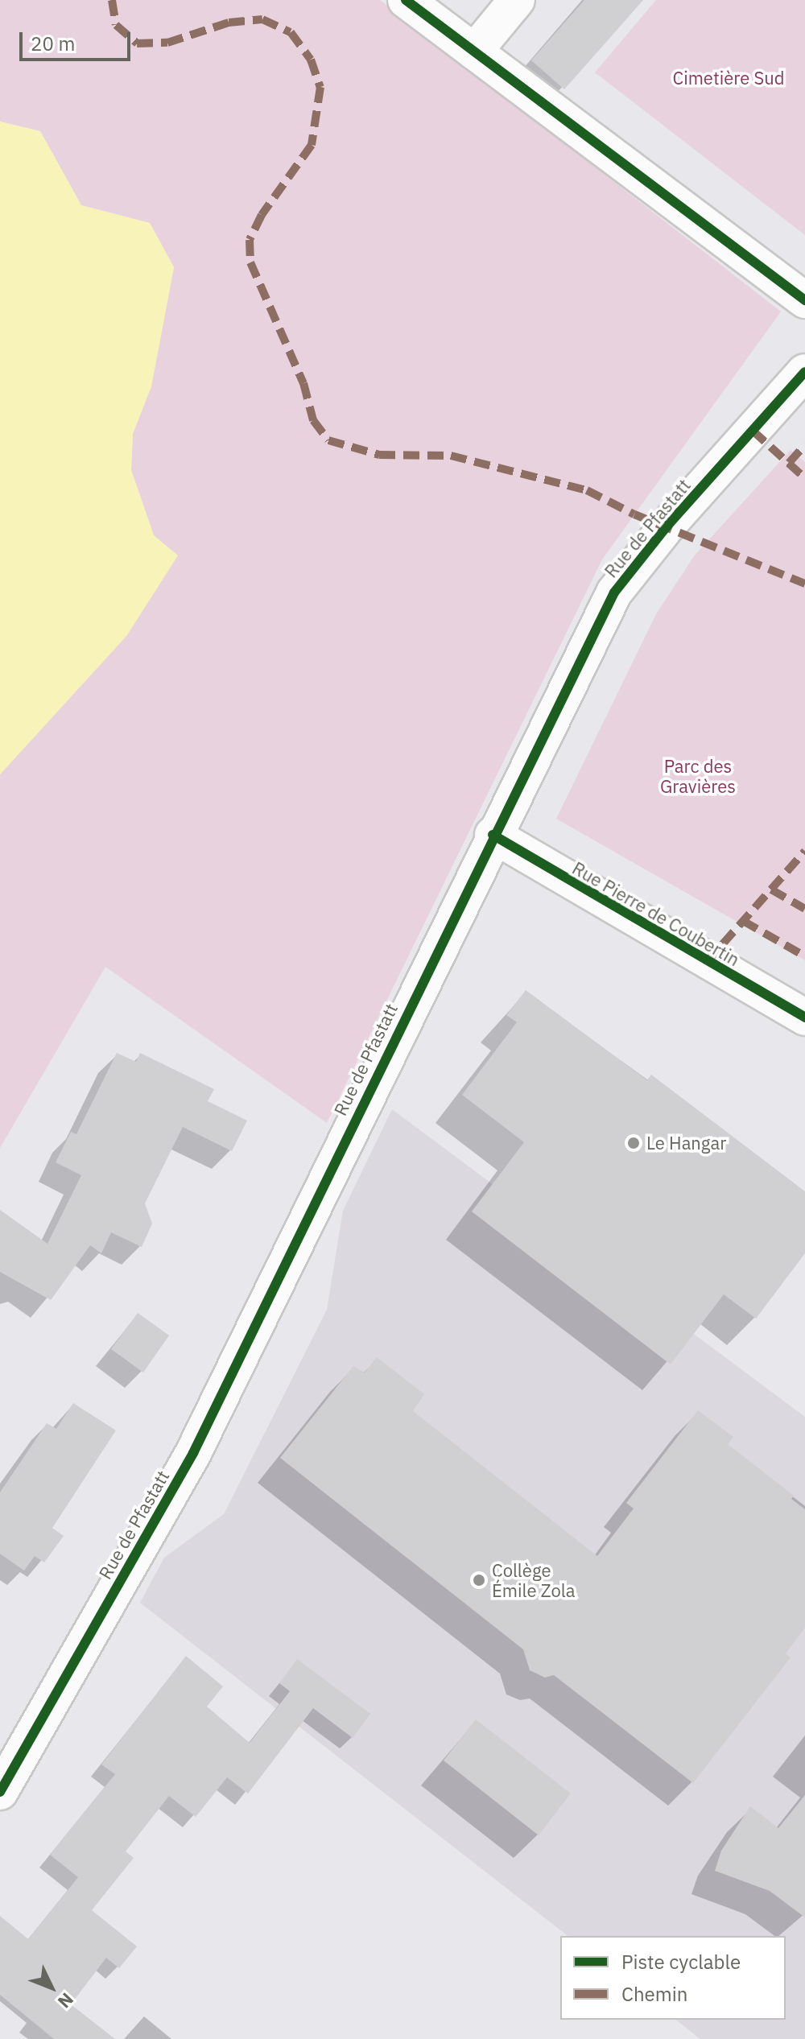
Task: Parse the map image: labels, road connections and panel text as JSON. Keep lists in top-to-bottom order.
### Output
{
  "streets": {
    "street": ["Rue de Pfastatt", "Rue Pierre de Coubertin"]
  },
  "crossings": [
    ["Rue de Pfastatt", "Rue Pierre de Coubertin"]
  ],
  "parks": ["Cimetière Sud", "Parc des Gravières"],
  "places": ["Le Hangar", "Collège Émile Zola"],
  "legend": ["Piste cyclable", "Chemin"],
  "scale_bar": "20 m",
  "north": "bottom right"
}
